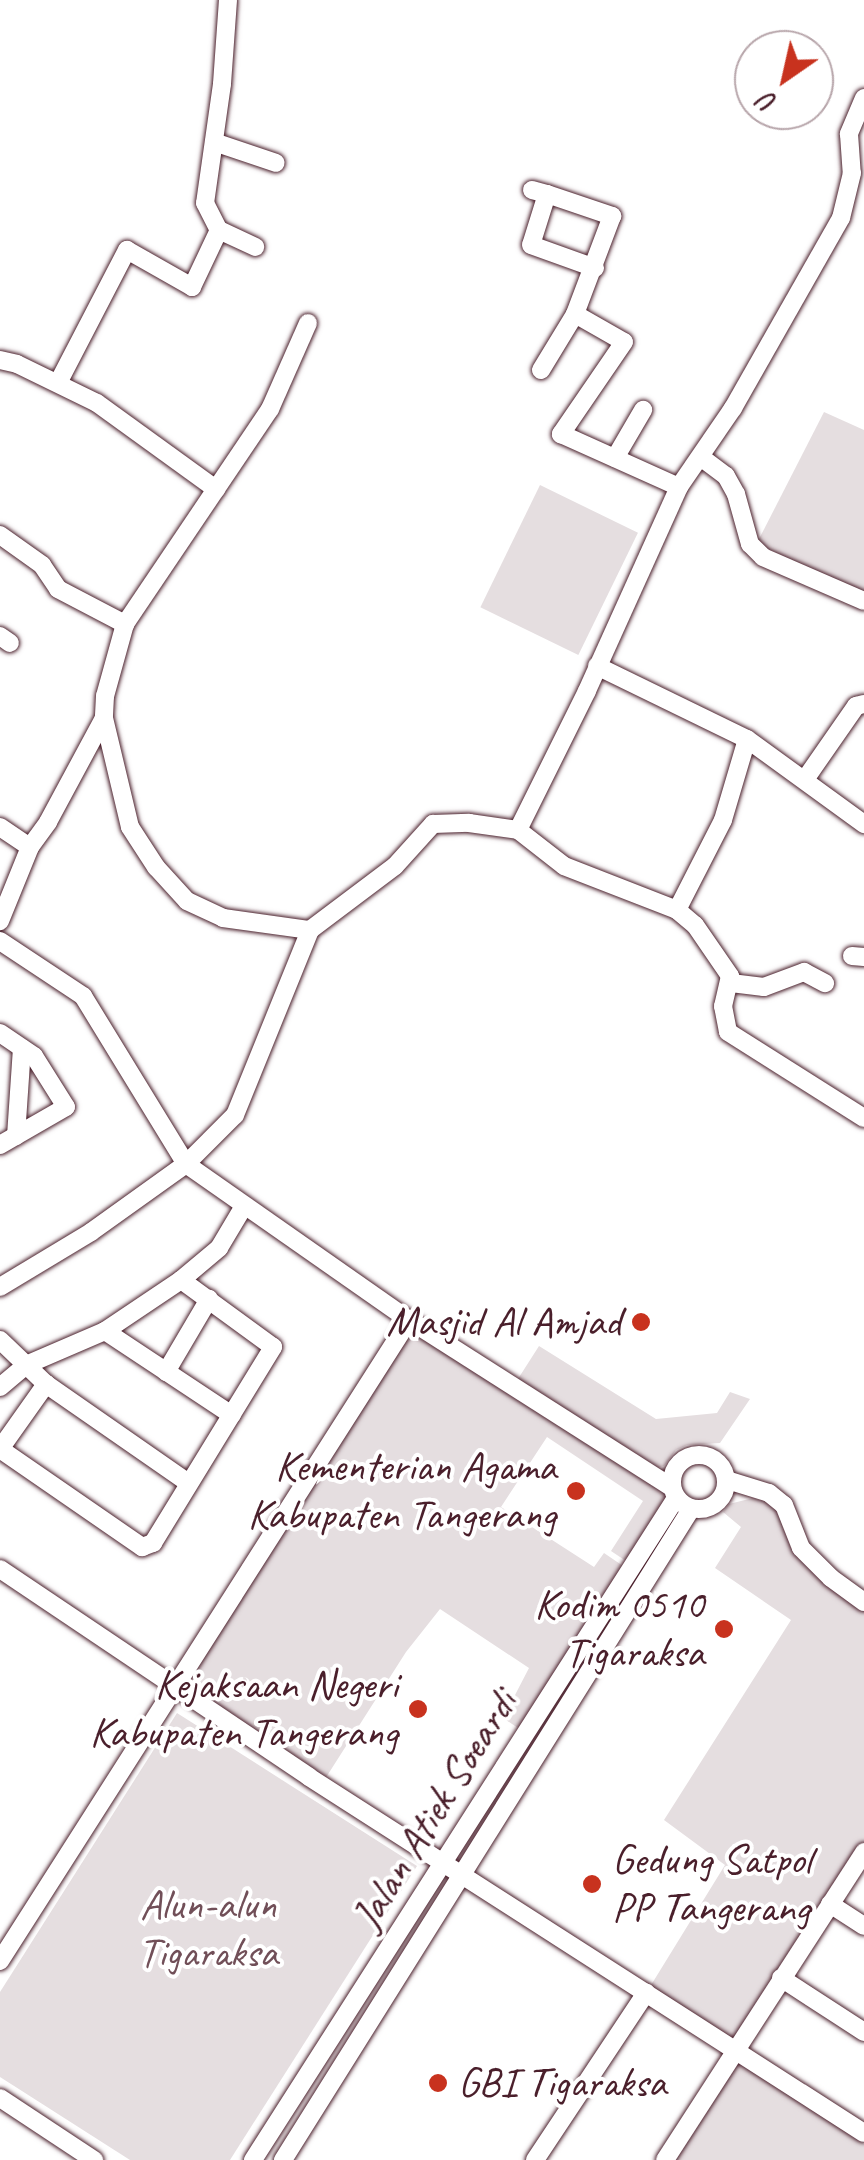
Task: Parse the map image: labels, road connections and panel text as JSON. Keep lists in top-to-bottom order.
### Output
{
  "streets": {
    "street": ["Jalan Atiek Soeardi"]
  },
  "parks": ["Alun-alun Tigaraksa"],
  "places": [
    "Masjid Al Amjad",
    "Kementerian Agama Kabupaten Tangerang",
    "Kodim 0510 Tigaraksa",
    "Kejaksaan Negeri Kabupaten Tangerang",
    "Gedung Satpol PP Tangerang",
    "GBI Tigaraksa"
  ],
  "north": "bottom left"
}
